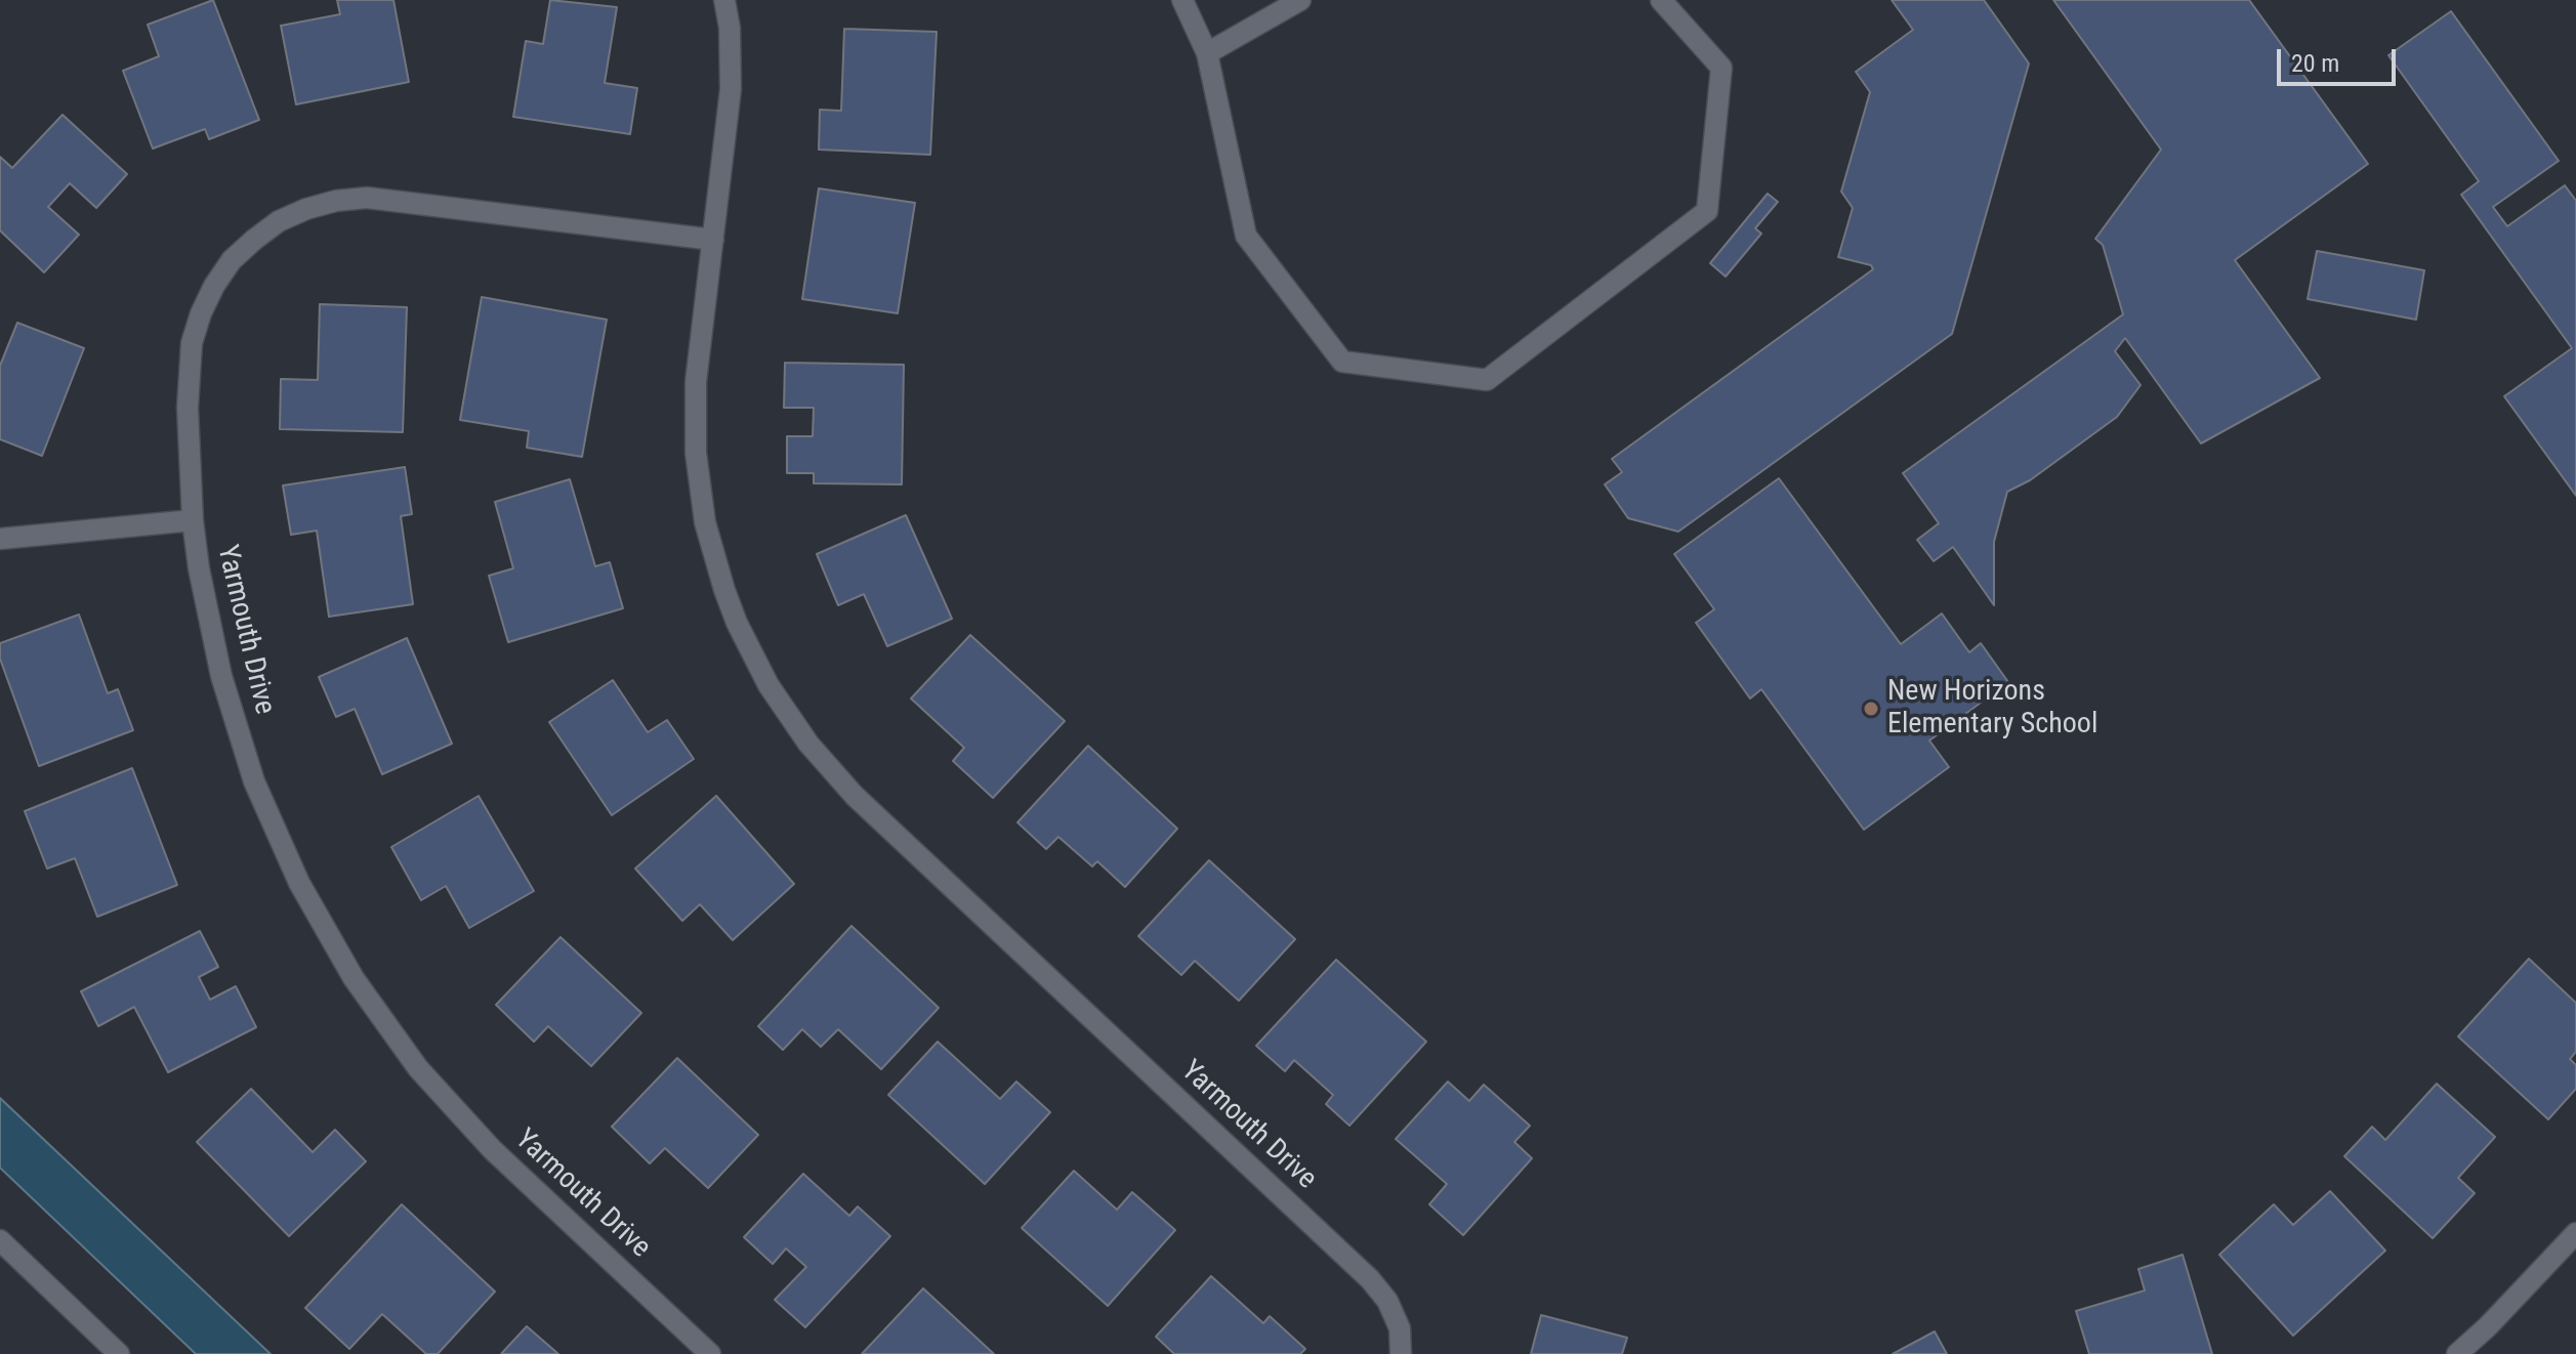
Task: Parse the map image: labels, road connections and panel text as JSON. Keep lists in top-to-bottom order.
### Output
{
  "streets": {
    "street": ["Yarmouth Drive"]
  },
  "places": ["New Horizons Elementary School"],
  "scale_bar": "20 m"
}
